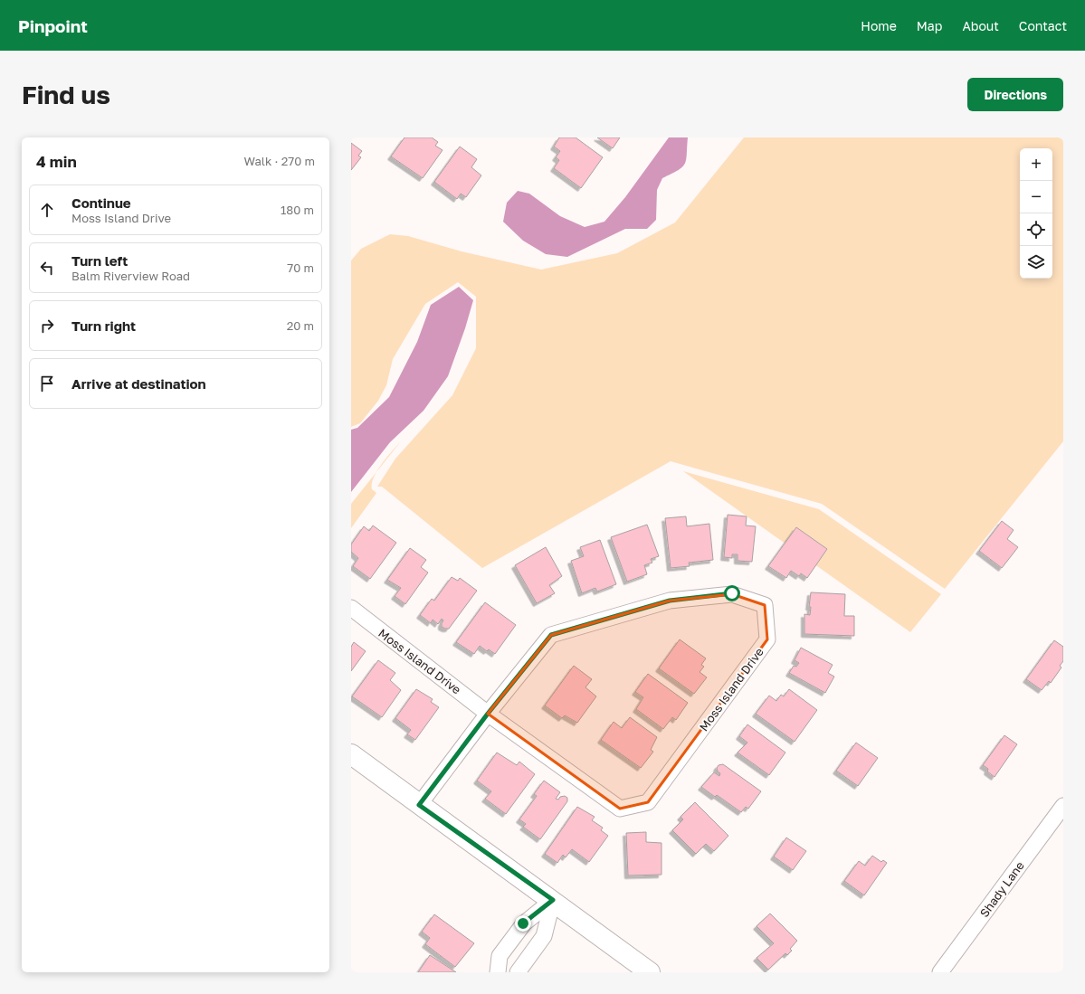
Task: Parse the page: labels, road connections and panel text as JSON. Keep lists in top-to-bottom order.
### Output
{
  "streets": {
    "street": ["Moss Island Drive", "Shady Lane"]
  },
  "page": {
    "header": "Pinpoint",
    "nav": [
      "Home",
      "Map",
      "About",
      "Contact"
    ],
    "buttons": "Directions",
    "title": "Find us",
    "heading": ["4 min", "Walk · 270 m"],
    "map_buttons": ["+", "−"],
    "list": [
      ["Continue", "Moss Island Drive", "180 m"],
      ["Turn left", "Balm Riverview Road", "70 m"],
      ["Turn right", "20 m"],
      "Arrive at destination"
    ]
  }
}
